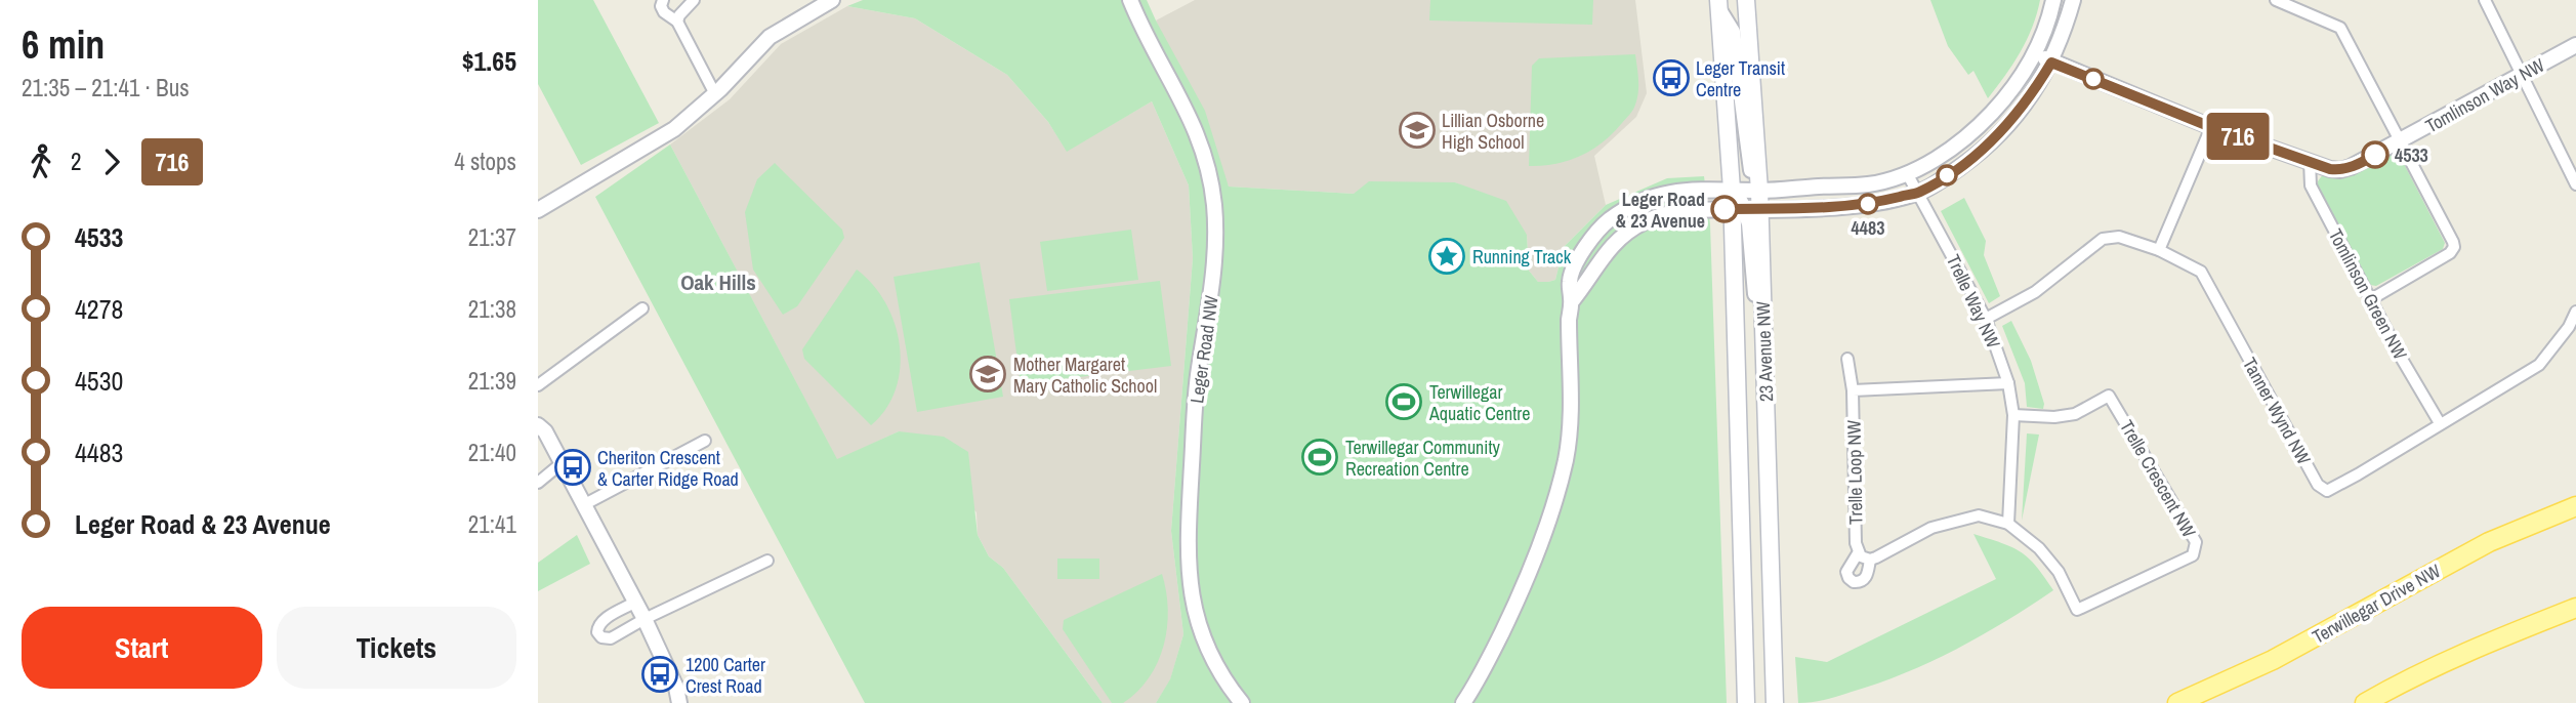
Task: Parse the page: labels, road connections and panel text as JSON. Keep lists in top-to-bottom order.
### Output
{
  "streets": {
    "main road": ["23 Avenue NW", "Terwillegar Drive NW"],
    "street": [
      "Tomlinson Way NW",
      "Tomlinson Green NW",
      "Trelle Way NW",
      "Leger Road NW",
      "Tanner Wynd NW",
      "Trelle Loop NW",
      "Trelle Crescent NW"
    ]
  },
  "crossings": [
    ["Tomlinson Way NW", "Tomlinson Green NW"],
    ["Tomlinson Green NW", "Tanner Wynd NW"],
    ["Trelle Way NW", "Tanner Wynd NW"],
    ["Trelle Way NW", "Trelle Loop NW"],
    ["Trelle Way NW", "Trelle Crescent NW"],
    ["Trelle Loop NW", "Trelle Crescent NW"]
  ],
  "districts": ["Oak Hills"],
  "places": {
    "bus stop": ["Leger Transit Centre", "Cheriton Crescent & Carter Ridge Road", "1200 Carter Crest Road"],
    "school or university": ["Lillian Osborne High School", "Mother Margaret Mary Catholic School"],
    "other": ["4533", "4483", "Leger Road & 23 Avenue"],
    "place": ["Running Track"],
    "sports": ["Terwillegar Aquatic Centre", "Terwillegar Community Recreation Centre"]
  },
  "lines": ["bus line 716"],
  "page": {
    "heading": ["6 min", "21:35 – 21:41 · Bus", "$1.65"],
    "on_map": "716",
    "legs": ["2", "716", "4 stops"],
    "list": [
      {
        "name": "4533",
        "value": "21:37"
      },
      {
        "name": "4278",
        "value": "21:38"
      },
      {
        "name": "4530",
        "value": "21:39"
      },
      {
        "name": "4483",
        "value": "21:40"
      },
      {
        "name": "Leger Road & 23 Avenue",
        "value": "21:41"
      }
    ],
    "buttons": ["Start", "Tickets"]
  }
}
